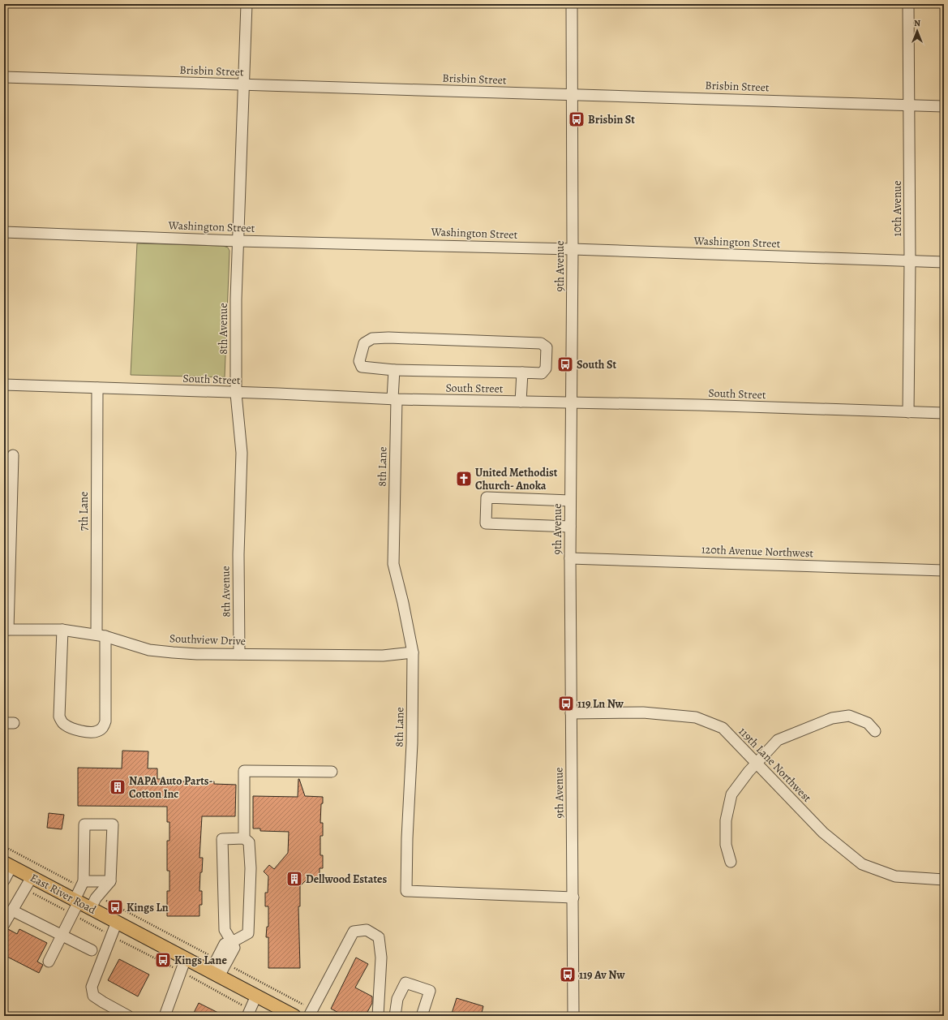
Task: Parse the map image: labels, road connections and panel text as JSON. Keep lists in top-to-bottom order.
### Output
{
  "streets": {
    "main road": ["East River Road"],
    "street": [
      "Brisbin Street",
      "10th Avenue",
      "Washington Street",
      "9th Avenue",
      "8th Avenue",
      "South Street",
      "8th Lane",
      "7th Lane",
      "120th Avenue Northwest",
      "Southview Drive",
      "119th Lane Northwest"
    ]
  },
  "crossings": [
    ["Brisbin Street", "10th Avenue"],
    ["Brisbin Street", "9th Avenue"],
    ["Brisbin Street", "8th Avenue"],
    ["10th Avenue", "Washington Street"],
    ["10th Avenue", "South Street"],
    ["Washington Street", "9th Avenue"],
    ["Washington Street", "8th Avenue"],
    ["9th Avenue", "South Street"],
    ["9th Avenue", "8th Lane"],
    ["9th Avenue", "120th Avenue Northwest"],
    ["9th Avenue", "119th Lane Northwest"],
    ["8th Avenue", "South Street"],
    ["8th Avenue", "Southview Drive"],
    ["South Street", "8th Lane"],
    ["South Street", "7th Lane"],
    ["8th Lane", "Southview Drive"],
    ["7th Lane", "Southview Drive"]
  ],
  "places": {
    "bus stop": [
      "Brisbin St",
      "South St",
      "119 Ln Nw",
      "Kings Ln",
      "Kings Lane",
      "119 Av Nw"
    ],
    "church": ["United Methodist Church- Anoka"],
    "building": ["NAPA Auto Parts- Cotton Inc", "Dellwood Estates"]
  },
  "north": "top"
}
